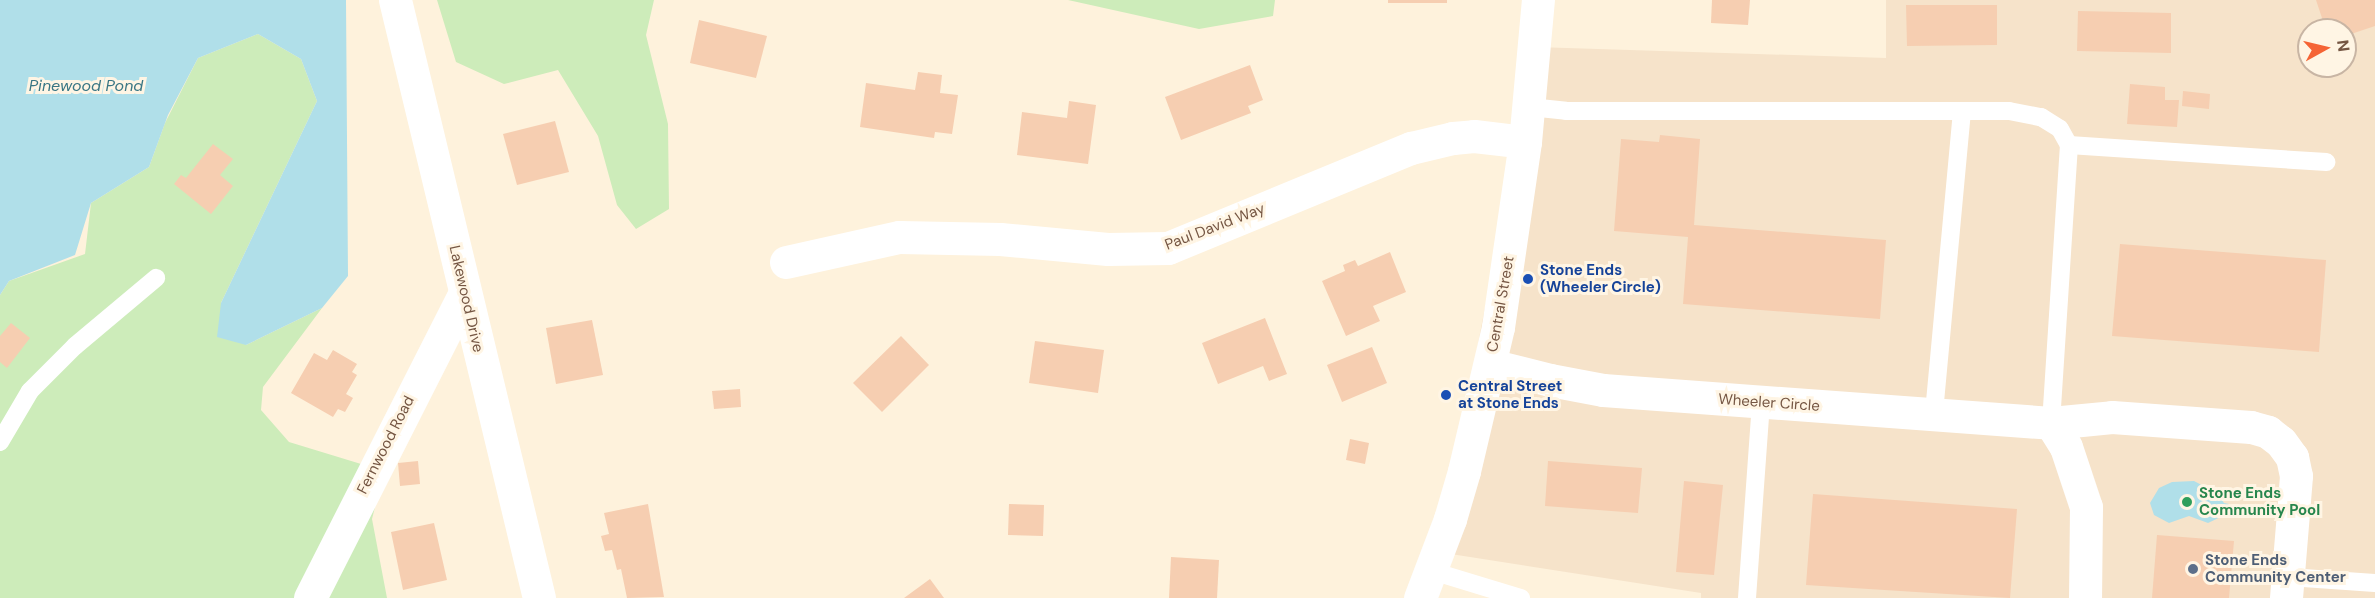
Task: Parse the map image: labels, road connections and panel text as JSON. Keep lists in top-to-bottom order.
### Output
{
  "streets": {
    "street": [
      "Paul David Way",
      "Lakewood Drive",
      "Central Street",
      "Wheeler Circle",
      "Fernwood Road"
    ]
  },
  "crossings": [
    ["Paul David Way", "Central Street"],
    ["Lakewood Drive", "Fernwood Road"],
    ["Central Street", "Wheeler Circle"]
  ],
  "water": ["Pinewood Pond"],
  "places": [
    "Stone Ends (Wheeler Circle)",
    "Central Street at Stone Ends",
    "Stone Ends Community Pool",
    "Stone Ends Community Center"
  ],
  "north": "right"
}
